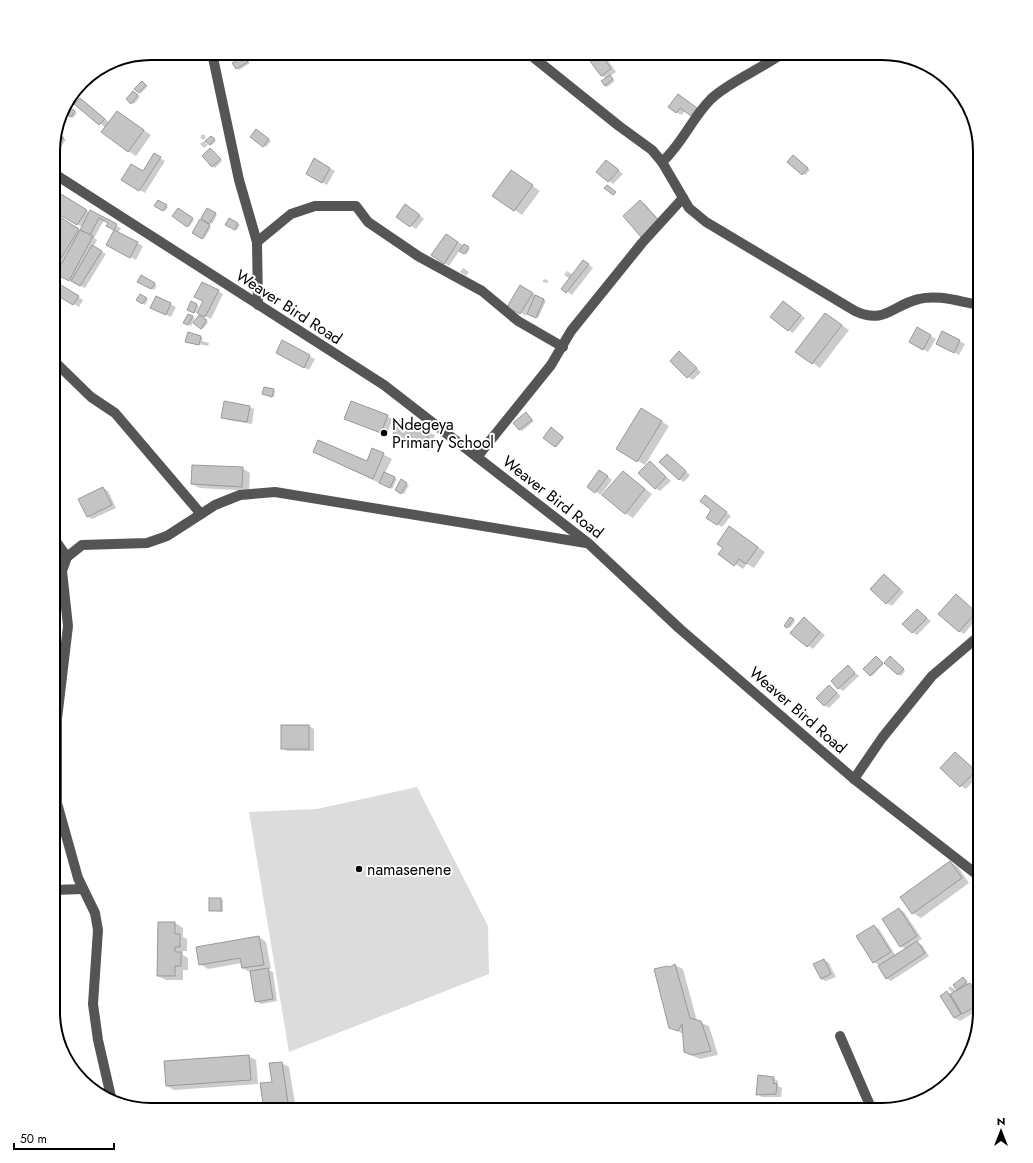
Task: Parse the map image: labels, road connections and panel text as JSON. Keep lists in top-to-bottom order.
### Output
{
  "streets": {
    "street": ["Weaver Bird Road"]
  },
  "places": ["Ndegeya Primary School", "namasenene"],
  "scale_bar": "50 m",
  "north": "top"
}
